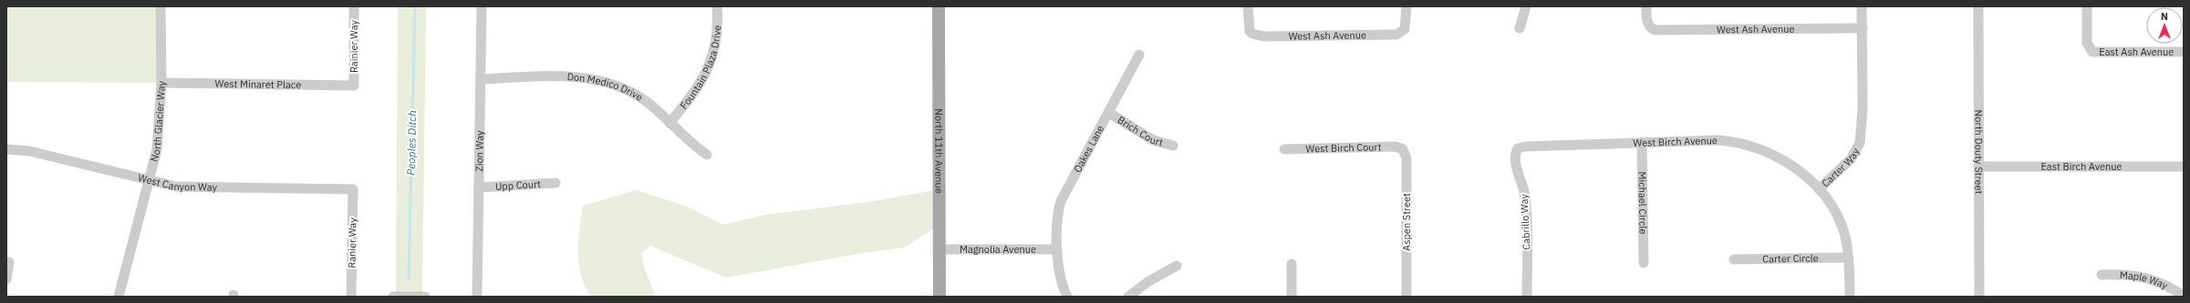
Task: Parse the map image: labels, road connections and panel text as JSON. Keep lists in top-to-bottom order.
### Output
{
  "streets": {
    "main road": ["North 11th Avenue"],
    "street": [
      "West Ash Avenue",
      "Rainier Way",
      "East Ash Avenue",
      "Fountain Plaza Drive",
      "West Minaret Place",
      "Don Medico Drive",
      "North Glacier Way",
      "Brich Court",
      "West Birch Avenue",
      "West Birch Court",
      "Oakes Lane",
      "North Douty Street",
      "Zion Way",
      "Carter Way",
      "East Birch Avenue",
      "West Canyon Way",
      "Upp Court",
      "Michael Circle",
      "Aspen Street",
      "Cabrillo Way",
      "Ranier Way",
      "Magnolia Avenue",
      "Carter Circle",
      "Maple Way"
    ]
  },
  "crossings": [
    ["West Ash Avenue", "Carter Way"],
    ["Rainier Way", "West Minaret Place"],
    ["Fountain Plaza Drive", "Don Medico Drive"],
    ["West Minaret Place", "North Glacier Way"],
    ["Don Medico Drive", "Zion Way"],
    ["North Glacier Way", "West Canyon Way"],
    ["Brich Court", "Oakes Lane"],
    ["West Birch Avenue", "Carter Way"],
    ["West Birch Avenue", "Michael Circle"],
    ["West Birch Avenue", "Cabrillo Way"],
    ["West Birch Court", "Aspen Street"],
    ["Oakes Lane", "Magnolia Avenue"],
    ["North 11th Avenue", "Magnolia Avenue"],
    ["North Douty Street", "East Birch Avenue"],
    ["Zion Way", "Upp Court"],
    ["Carter Way", "Carter Circle"],
    ["West Canyon Way", "Ranier Way"]
  ],
  "water": ["Peoples Ditch"],
  "north": "top"
}
